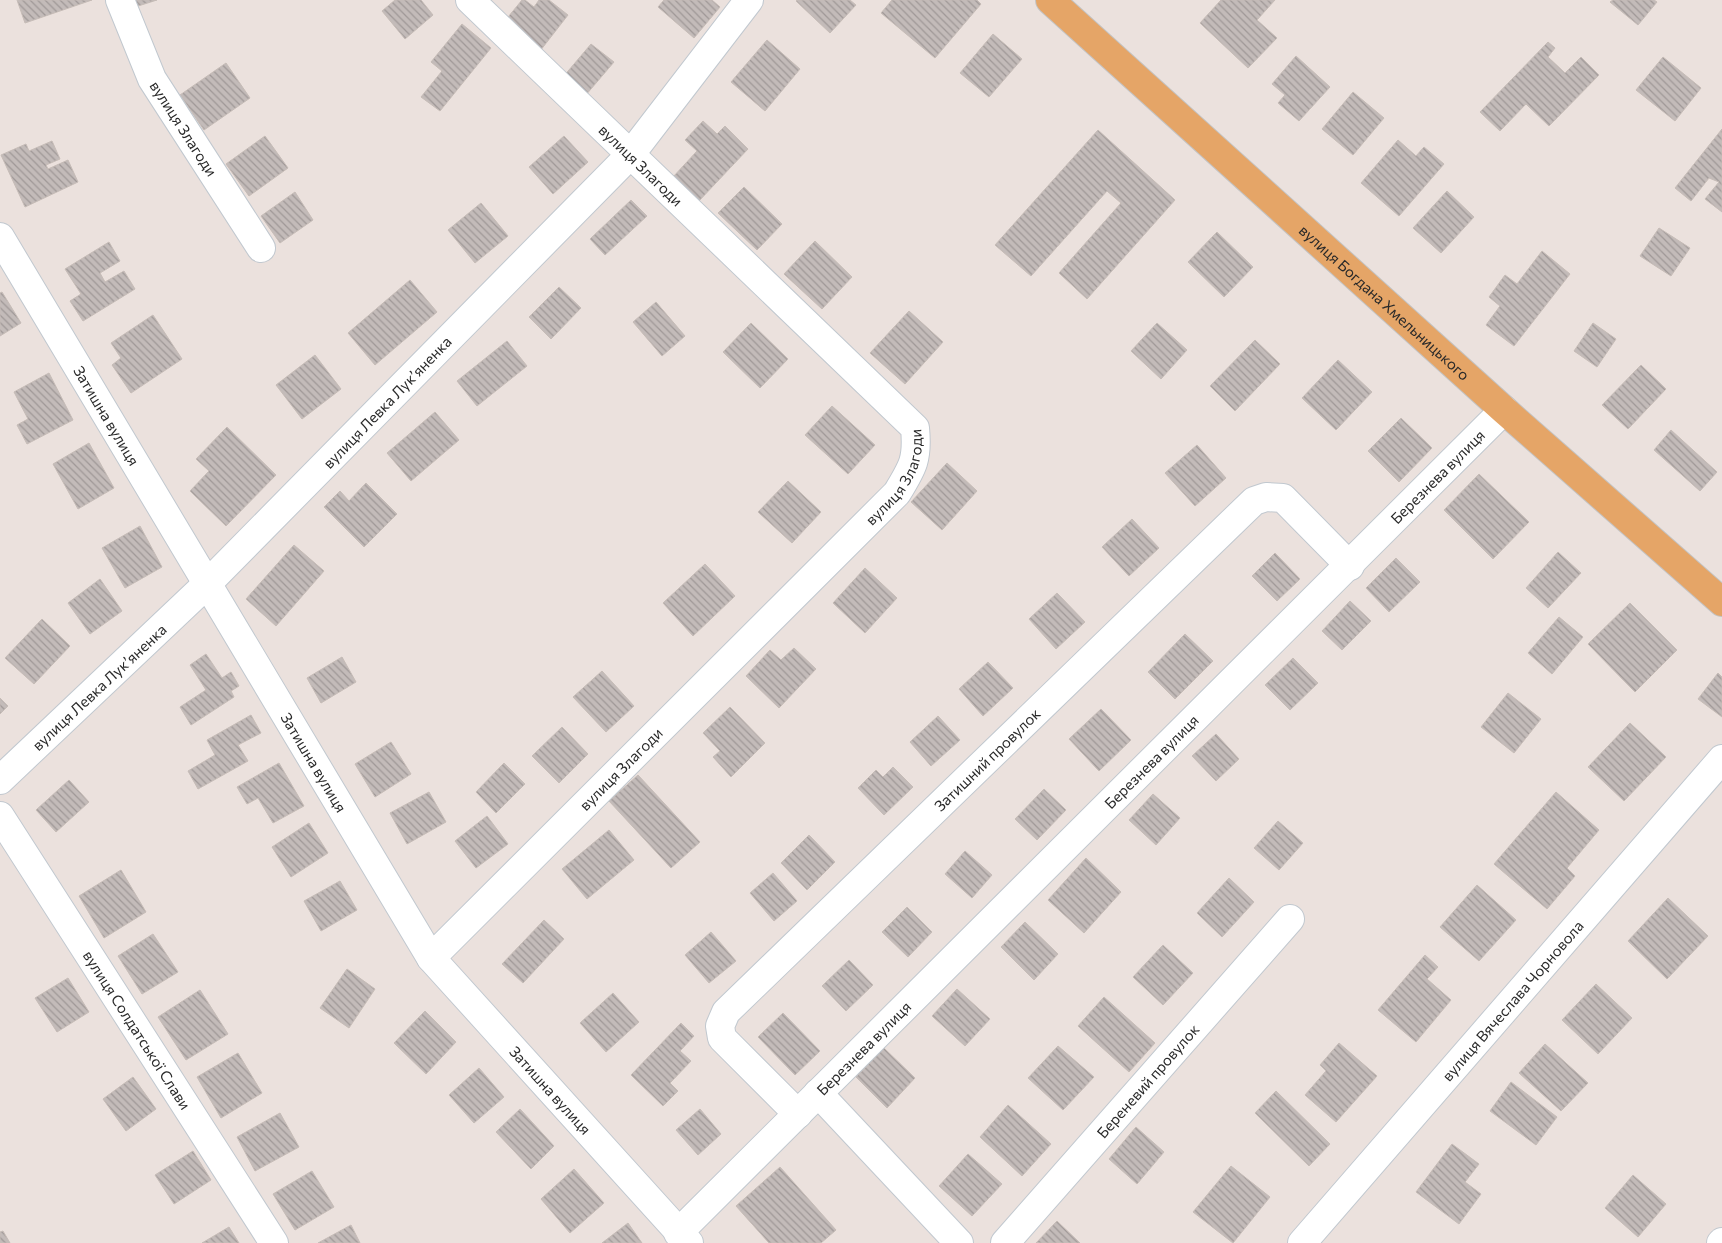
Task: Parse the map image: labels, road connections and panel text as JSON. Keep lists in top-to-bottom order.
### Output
{
  "streets": {
    "main road": ["вулиця Богдана Хмельницького"],
    "street": [
      "вулиця Злагоди",
      "вулиця Левка Лукʼяненка",
      "Затишна вулиця",
      "Березнева вулиця",
      "Затишний провулок",
      "вулиця Вячеслава Чорновола",
      "вулиця Солдатської Слави",
      "Береневий провулок"
    ]
  },
  "crossings": [
    ["вулиця Злагоди", "вулиця Левка Лукʼяненка"],
    ["вулиця Злагоди", "Затишна вулиця"],
    ["вулиця Богдана Хмельницького", "Березнева вулиця"],
    ["вулиця Левка Лукʼяненка", "Затишна вулиця"],
    ["Затишна вулиця", "Березнева вулиця"],
    ["Березнева вулиця", "Затишний провулок"]
  ]
}
